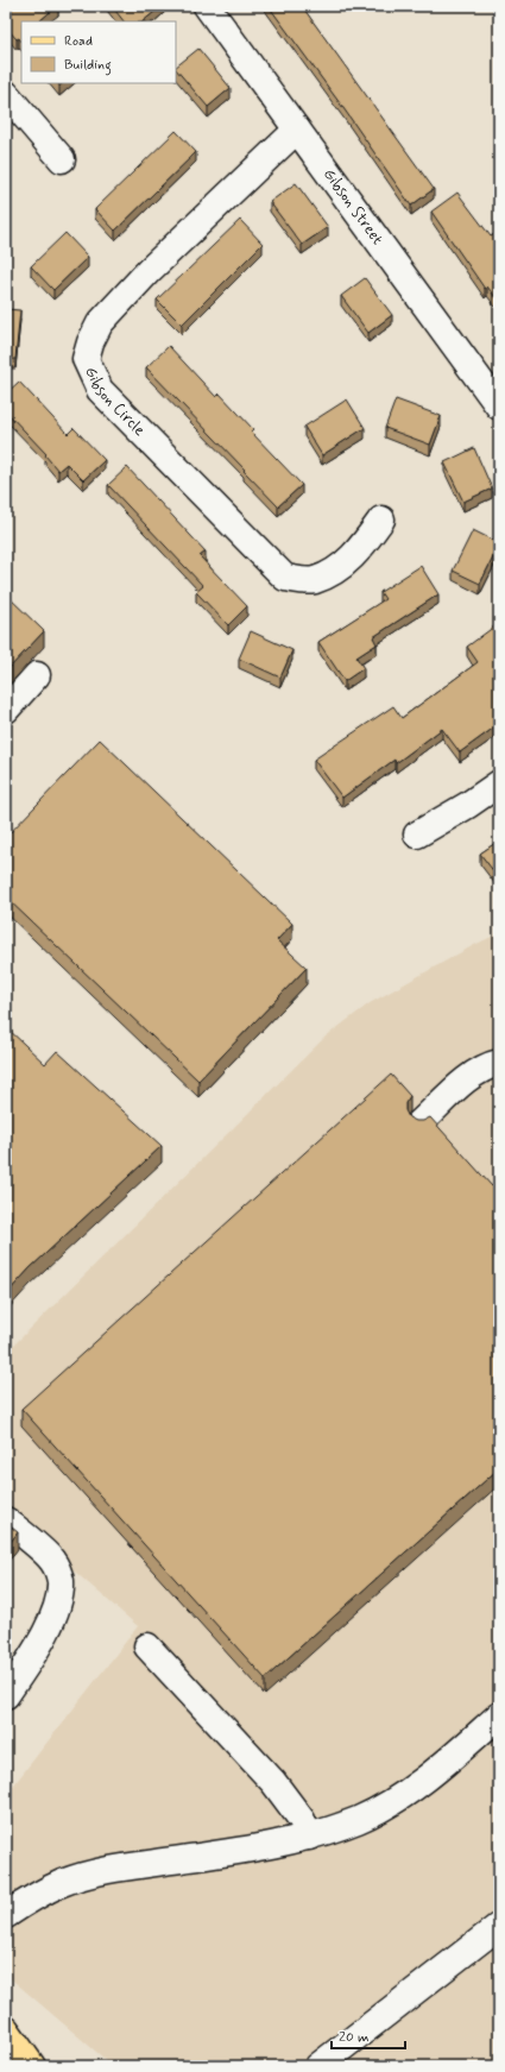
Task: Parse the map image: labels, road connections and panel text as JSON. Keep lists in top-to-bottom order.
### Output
{
  "streets": {
    "street": ["Gibson Street", "Gibson Circle"]
  },
  "crossings": [
    ["Gibson Street", "Gibson Circle"]
  ],
  "legend": ["Road", "Building"],
  "scale_bar": "20 m"
}
